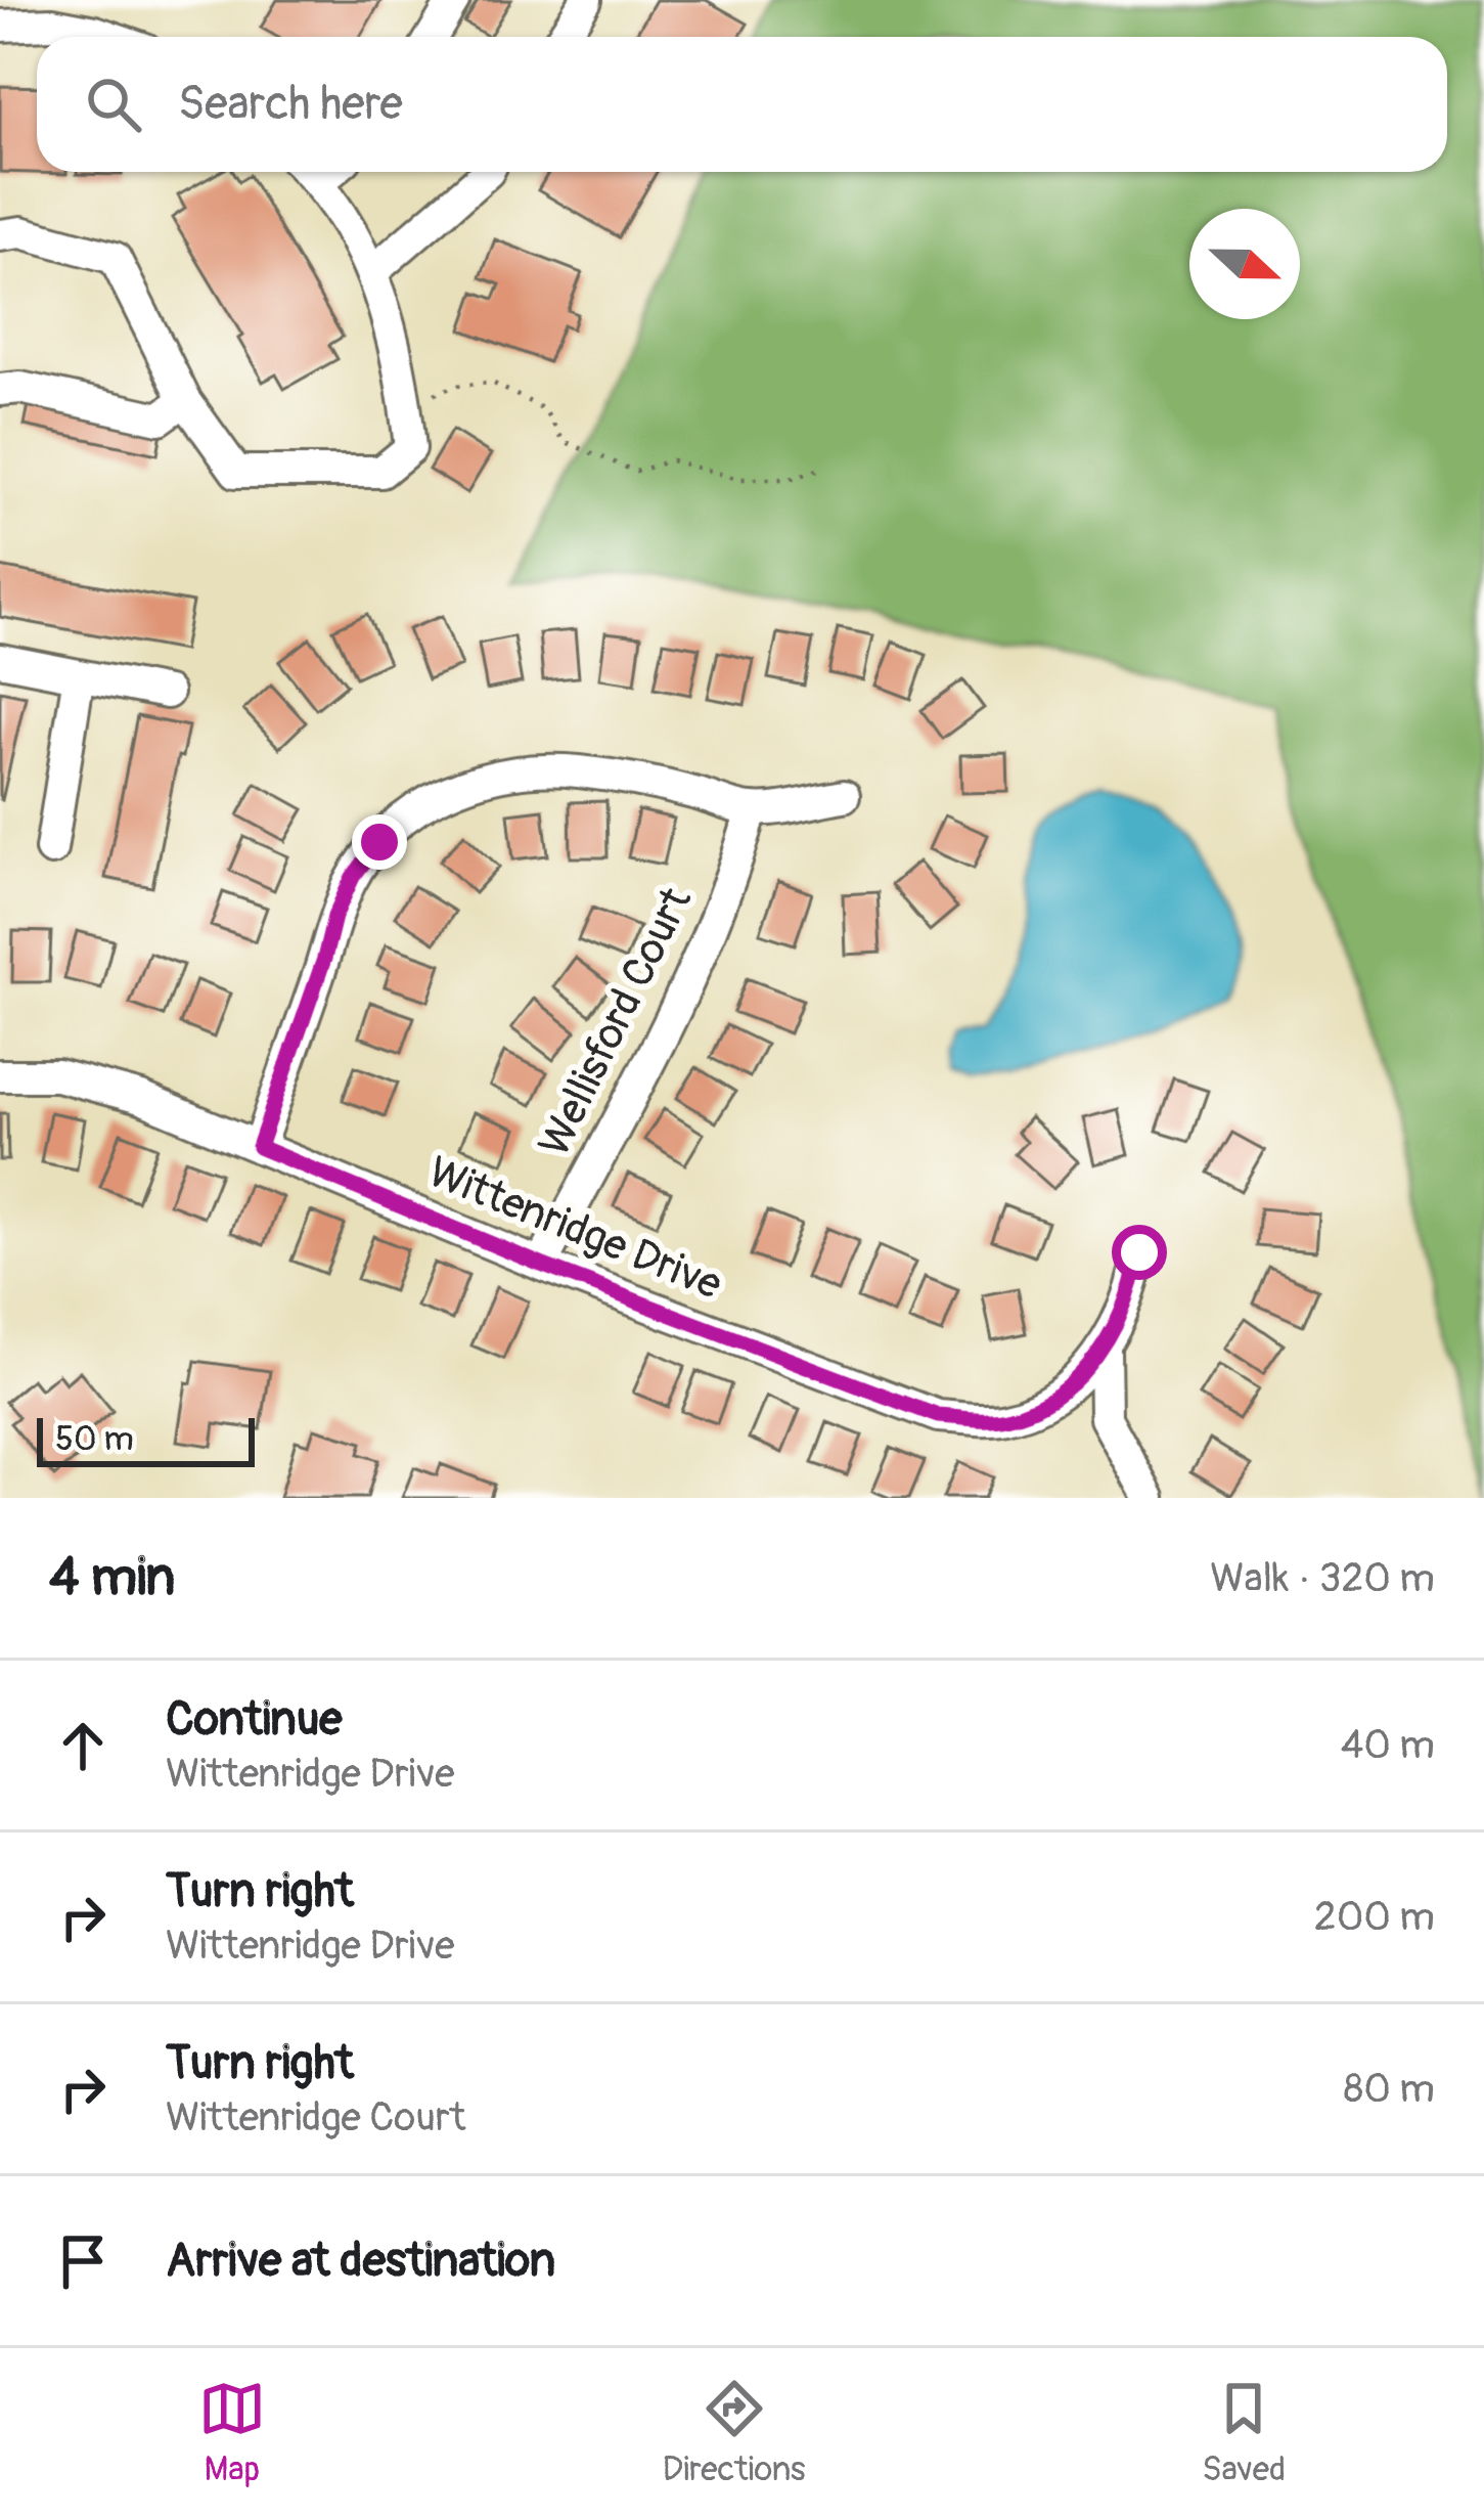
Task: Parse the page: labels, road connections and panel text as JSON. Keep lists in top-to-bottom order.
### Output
{
  "streets": {
    "street": ["Wellisford Court", "Wittenridge Drive"]
  },
  "crossings": [
    ["Wellisford Court", "Wittenridge Drive"]
  ],
  "scale_bar": "50 m",
  "north": "right",
  "page": {
    "search": "Search here",
    "scale": "50 m",
    "heading": ["4 min", "Walk · 320 m"],
    "list": [
      ["Continue", "Wittenridge Drive", "40 m"],
      ["Turn right", "Wittenridge Drive", "200 m"],
      ["Turn right", "Wittenridge Court", "80 m"],
      "Arrive at destination"
    ],
    "nav": ["Map", "Directions", "Saved"]
  }
}
